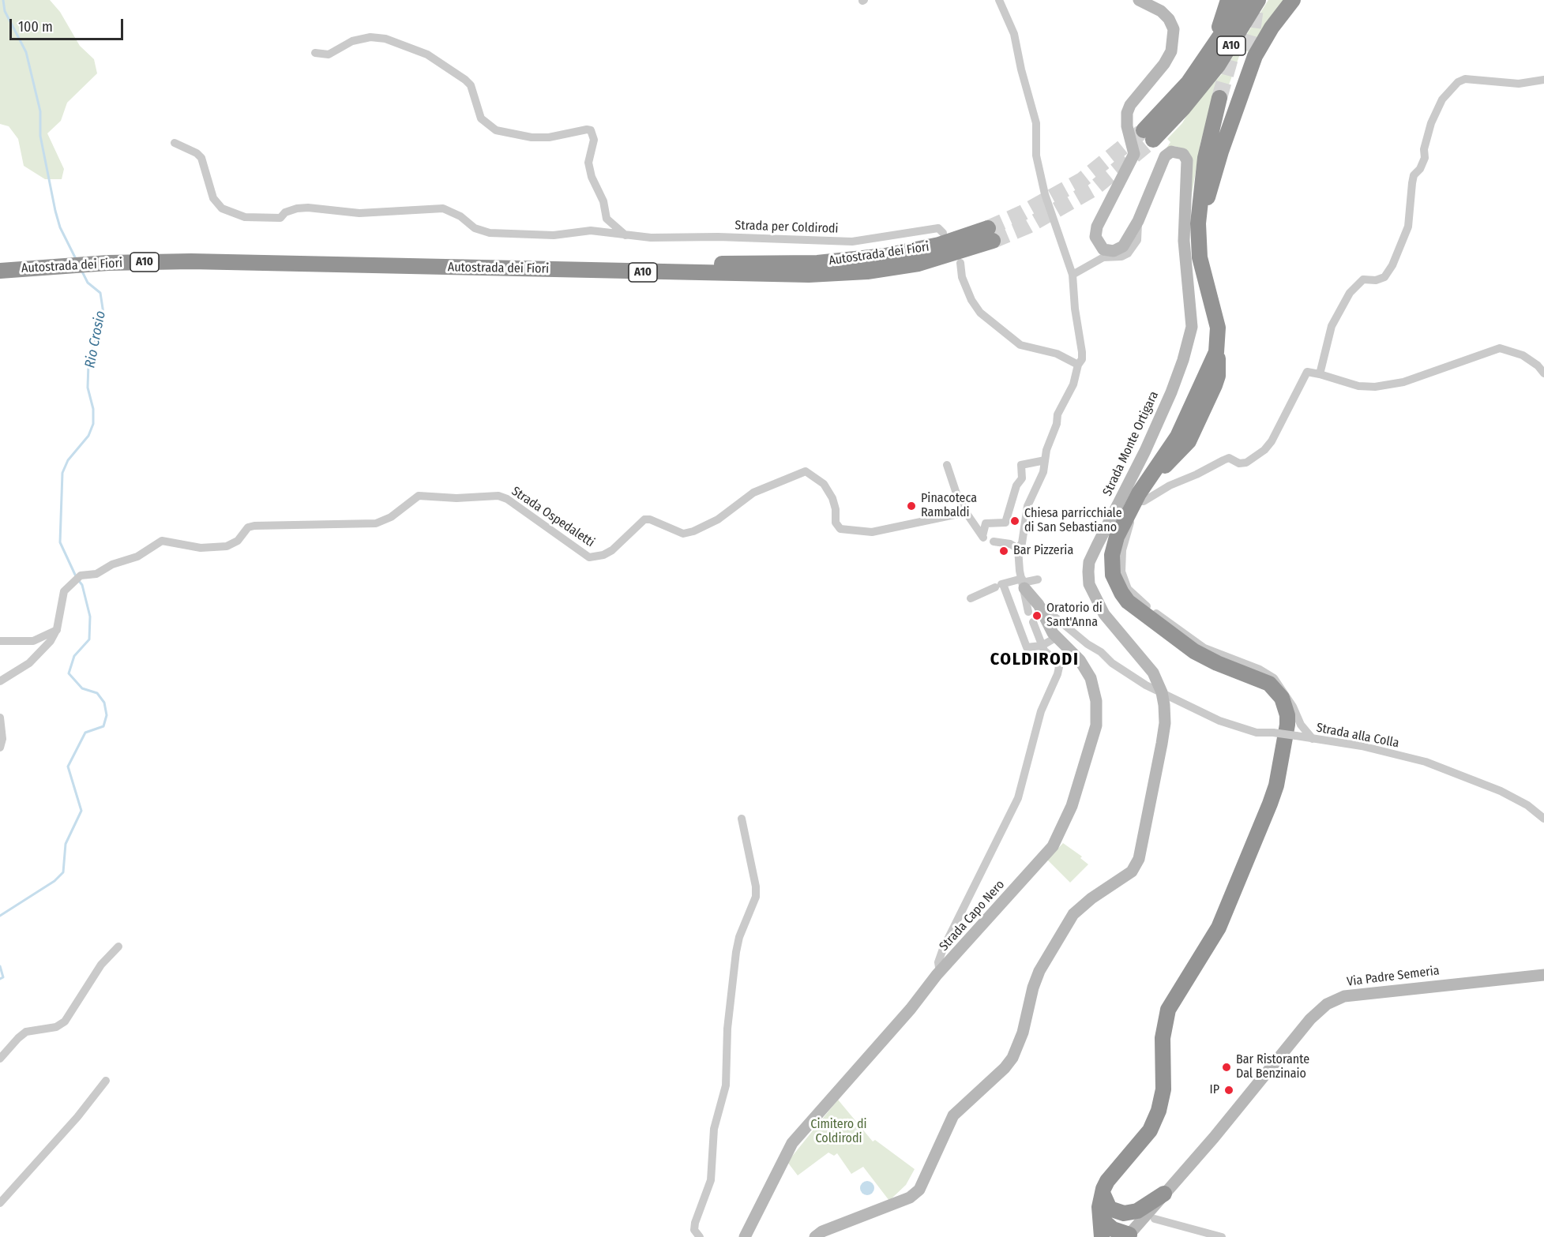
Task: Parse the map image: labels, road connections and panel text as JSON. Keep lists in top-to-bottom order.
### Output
{
  "streets": {
    "highway": ["A10", "Autostrada dei Fiori"],
    "main road": ["Strada Monte Ortigara", "Strada Capo Nero", "Via Padre Semeria"],
    "street": ["Strada per Coldirodi", "Strada Ospedaletti", "Strada alla Colla"]
  },
  "crossings": [
    ["Strada Monte Ortigara", "Strada alla Colla"],
    ["Strada alla Colla", "Strada Capo Nero"]
  ],
  "districts": ["COLDIRODI"],
  "water": ["Rio Crosio"],
  "parks": ["Cimitero di Coldirodi"],
  "places": [
    "Pinacoteca Rambaldi",
    "Chiesa parricchiale di San Sebastiano",
    "Bar Pizzeria",
    "Oratorio di Sant'Anna",
    "Bar Ristorante Dal Benzinaio",
    "IP"
  ],
  "scale_bar": "100 m"
}
